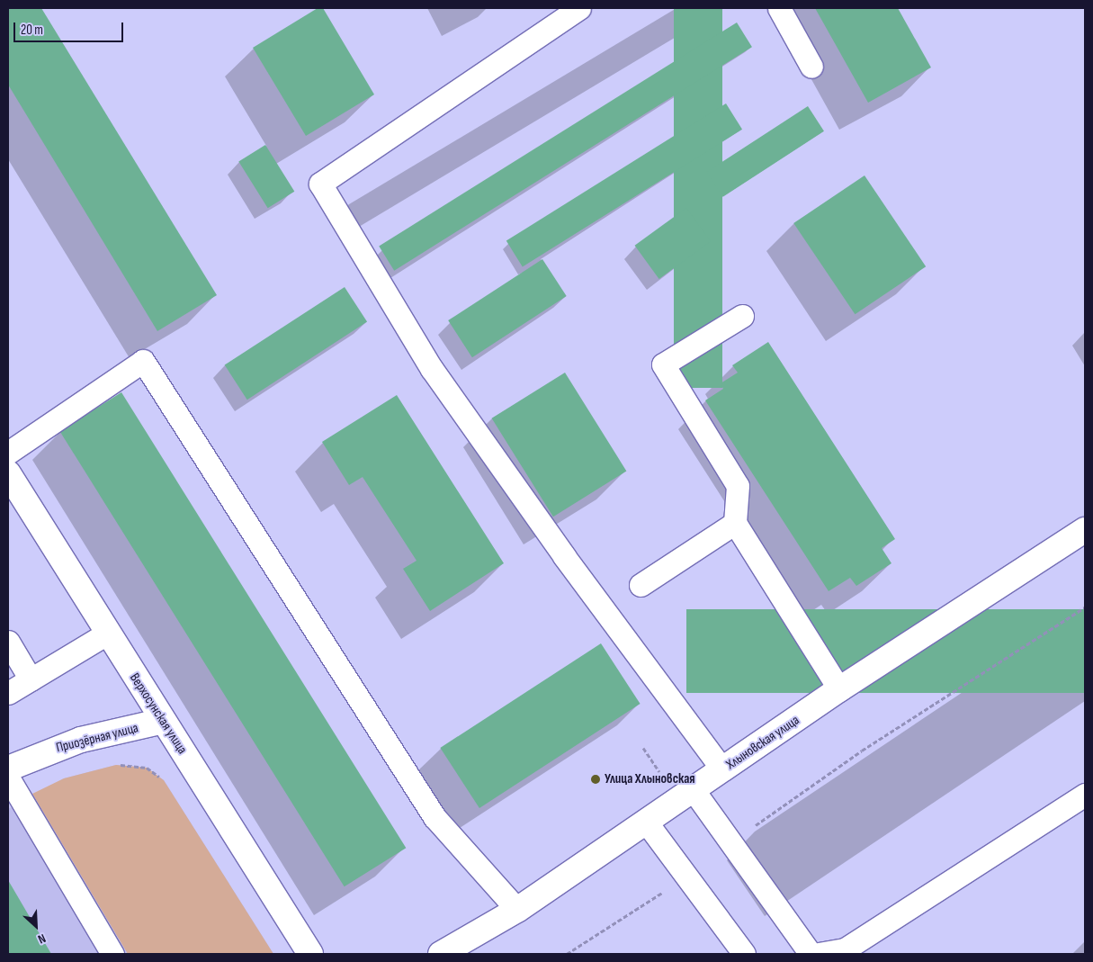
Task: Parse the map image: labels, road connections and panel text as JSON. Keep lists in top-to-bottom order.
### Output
{
  "streets": {
    "street": ["Верхосунская улица", "Приозёрная улица", "Хлыновская улица"]
  },
  "crossings": [
    ["Верхосунская улица", "Приозёрная улица"]
  ],
  "places": ["Улица Хлыновская"],
  "scale_bar": "20 m",
  "north": "bottom right"
}
